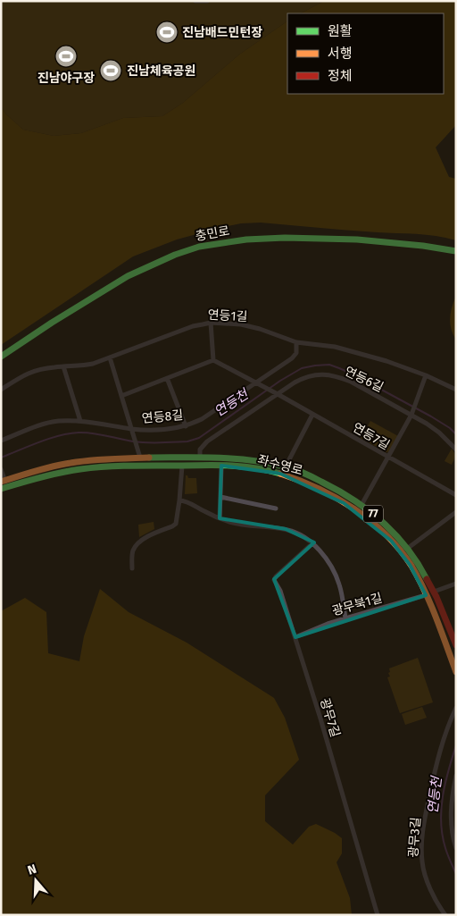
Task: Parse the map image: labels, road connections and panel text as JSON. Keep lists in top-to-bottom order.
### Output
{
  "streets": {
    "main road": ["충민로", "좌수영로", "77"],
    "street": [
      "연등1길",
      "연등6길",
      "연등8길",
      "연등7길",
      "광무북1길",
      "광무7길",
      "광무3길"
    ]
  },
  "crossings": [
    ["연등1길", "연등8길"],
    ["연등6길", "연등7길"],
    ["연등6길", "좌수영로"],
    ["연등8길", "연등7길"],
    ["좌수영로", "광무북1길"],
    ["광무북1길", "광무7길"]
  ],
  "water": ["연등천"],
  "places": {
    "sports": ["진남배드민턴장", "진남야구장", "진남체육공원"]
  },
  "legend": ["원활", "서행", "정체"],
  "north": "top"
}
